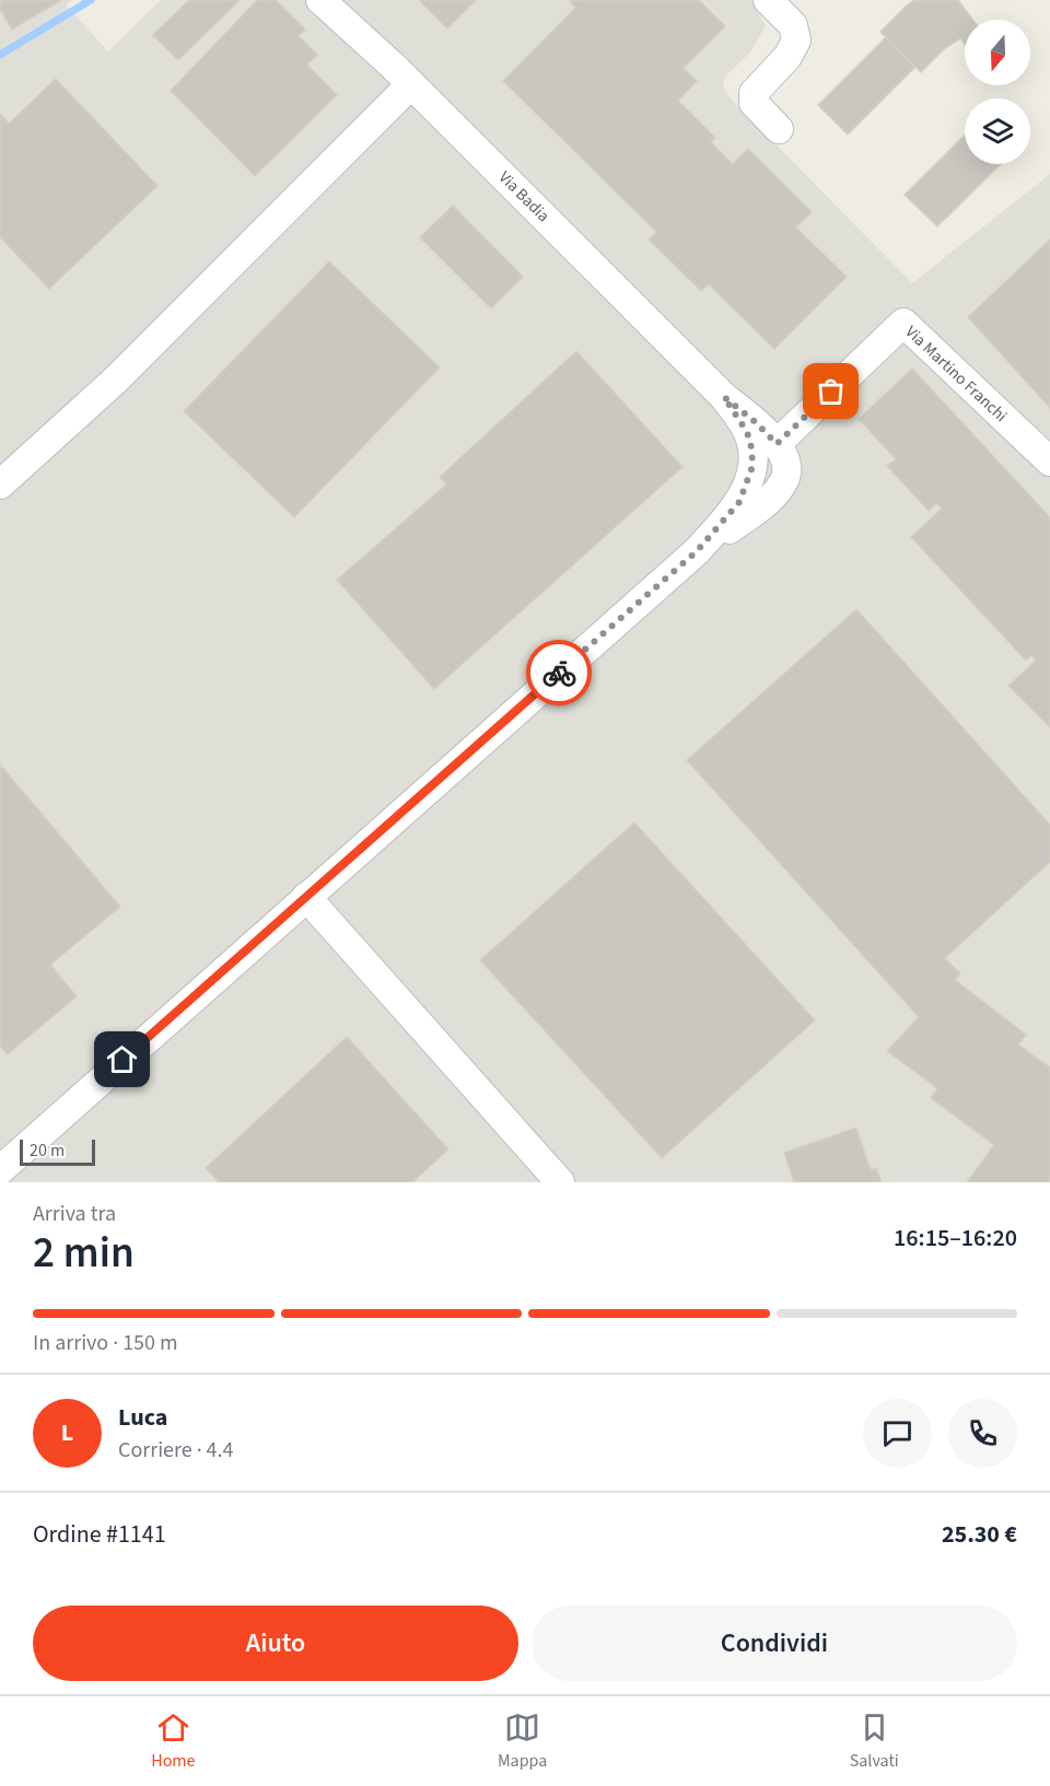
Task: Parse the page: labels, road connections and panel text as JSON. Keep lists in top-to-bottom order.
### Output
{
  "streets": {
    "street": ["Via Badia", "Via Martino Franchi"]
  },
  "crossings": [
    ["Via Badia", "Via Martino Franchi"]
  ],
  "scale_bar": "20 m",
  "north": "bottom",
  "page": {
    "scale": "20 m",
    "heading": ["2 min", "Arriva tra", "16:15–16:20"],
    "panel": [
      "Luca",
      "Corriere · 4.4",
      "Ordine #1141",
      "25.30 €"
    ],
    "bar": "In arrivo · 150 m",
    "round": "L",
    "buttons": ["Aiuto", "Condividi"],
    "tabs": ["Home", "Mappa", "Salvati"]
  }
}
